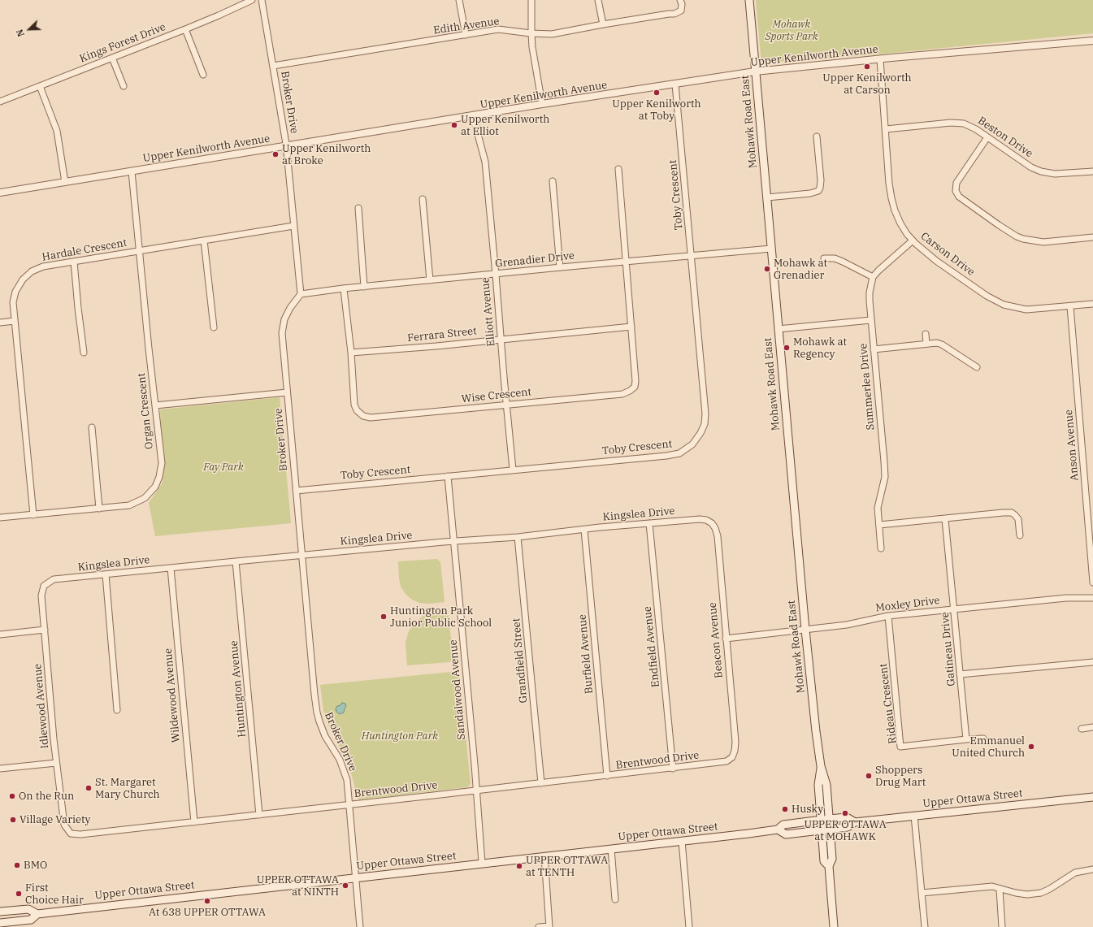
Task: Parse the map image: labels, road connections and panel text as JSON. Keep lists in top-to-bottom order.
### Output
{
  "streets": {
    "main road": ["Mohawk Road East", "Upper Ottawa Street"],
    "street": [
      "Edith Avenue",
      "Kings Forest Drive",
      "Upper Kenilworth Avenue",
      "Broker Drive",
      "Beston Drive",
      "Toby Crescent",
      "Hardale Crescent",
      "Carson Drive",
      "Grenadier Drive",
      "Elliott Avenue",
      "Ferrara Street",
      "Summerlea Drive",
      "Wise Crescent",
      "Organ Crescent",
      "Anson Avenue",
      "Kingslea Drive",
      "Moxley Drive",
      "Beacon Avenue",
      "Endfield Avenue",
      "Gatineau Drive",
      "Burfield Avenue",
      "Grandfield Street",
      "Huntington Avenue",
      "Sandalwood Avenue",
      "Wildewood Avenue",
      "Rideau Crescent",
      "Idlewood Avenue",
      "Brentwood Drive"
    ]
  },
  "crossings": [
    ["Edith Avenue", "Broker Drive"],
    ["Upper Kenilworth Avenue", "Broker Drive"],
    ["Upper Kenilworth Avenue", "Mohawk Road East"],
    ["Upper Kenilworth Avenue", "Toby Crescent"],
    ["Upper Kenilworth Avenue", "Carson Drive"],
    ["Upper Kenilworth Avenue", "Elliott Avenue"],
    ["Upper Kenilworth Avenue", "Organ Crescent"],
    ["Broker Drive", "Toby Crescent"],
    ["Broker Drive", "Hardale Crescent"],
    ["Broker Drive", "Grenadier Drive"],
    ["Broker Drive", "Kingslea Drive"],
    ["Broker Drive", "Brentwood Drive"],
    ["Broker Drive", "Upper Ottawa Street"],
    ["Mohawk Road East", "Grenadier Drive"],
    ["Mohawk Road East", "Moxley Drive"],
    ["Mohawk Road East", "Upper Ottawa Street"],
    ["Beston Drive", "Carson Drive"],
    ["Toby Crescent", "Grenadier Drive"],
    ["Toby Crescent", "Elliott Avenue"],
    ["Toby Crescent", "Sandalwood Avenue"],
    ["Hardale Crescent", "Organ Crescent"],
    ["Carson Drive", "Anson Avenue"],
    ["Grenadier Drive", "Elliott Avenue"],
    ["Grenadier Drive", "Wise Crescent"],
    ["Elliott Avenue", "Ferrara Street"],
    ["Elliott Avenue", "Wise Crescent"],
    ["Ferrara Street", "Wise Crescent"],
    ["Kingslea Drive", "Beacon Avenue"],
    ["Kingslea Drive", "Endfield Avenue"],
    ["Kingslea Drive", "Burfield Avenue"],
    ["Kingslea Drive", "Grandfield Street"],
    ["Kingslea Drive", "Huntington Avenue"],
    ["Kingslea Drive", "Sandalwood Avenue"],
    ["Kingslea Drive", "Wildewood Avenue"],
    ["Kingslea Drive", "Idlewood Avenue"],
    ["Moxley Drive", "Beacon Avenue"],
    ["Moxley Drive", "Gatineau Drive"],
    ["Moxley Drive", "Rideau Crescent"],
    ["Beacon Avenue", "Brentwood Drive"],
    ["Endfield Avenue", "Brentwood Drive"],
    ["Gatineau Drive", "Rideau Crescent"],
    ["Burfield Avenue", "Brentwood Drive"],
    ["Grandfield Street", "Brentwood Drive"],
    ["Huntington Avenue", "Brentwood Drive"],
    ["Sandalwood Avenue", "Brentwood Drive"],
    ["Sandalwood Avenue", "Upper Ottawa Street"],
    ["Wildewood Avenue", "Brentwood Drive"],
    ["Idlewood Avenue", "Brentwood Drive"]
  ],
  "parks": ["Mohawk Sports Park", "Fay Park", "Huntington Park"],
  "places": [
    "Upper Kenilworth at Carson",
    "Upper Kenilworth at Toby",
    "Upper Kenilworth at Elliot",
    "Upper Kenilworth at Broke",
    "Mohawk at Grenadier",
    "Mohawk at Regency",
    "Huntington Park Junior Public School",
    "Emmanuel United Church",
    "Shoppers Drug Mart",
    "St. Margaret Mary Church",
    "On the Run",
    "Husky",
    "UPPER OTTAWA at MOHAWK",
    "Village Variety",
    "BMO",
    "UPPER OTTAWA at TENTH",
    "UPPER OTTAWA at NINTH",
    "First Choice Hair",
    "At 638 UPPER OTTAWA"
  ],
  "north": "bottom left"
}
